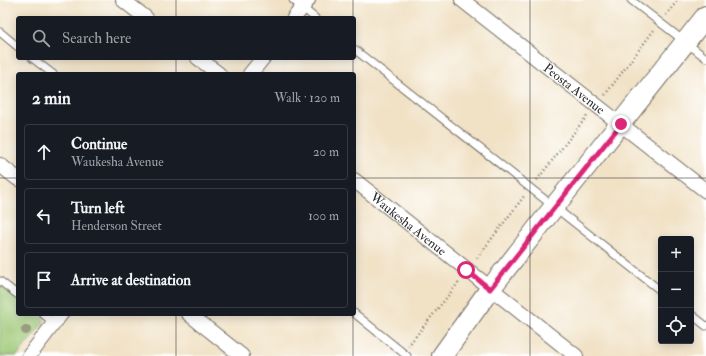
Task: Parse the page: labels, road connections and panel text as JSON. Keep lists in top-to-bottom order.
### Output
{
  "streets": {
    "street": ["Peosta Avenue", "Waukesha Avenue"]
  },
  "page": {
    "search": "Search here",
    "heading": ["2 min", "Walk · 120 m"],
    "list": [
      ["Continue", "Waukesha Avenue", "20 m"],
      ["Turn left", "Henderson Street", "100 m"],
      "Arrive at destination"
    ],
    "map_buttons": ["+", "−"]
  }
}
